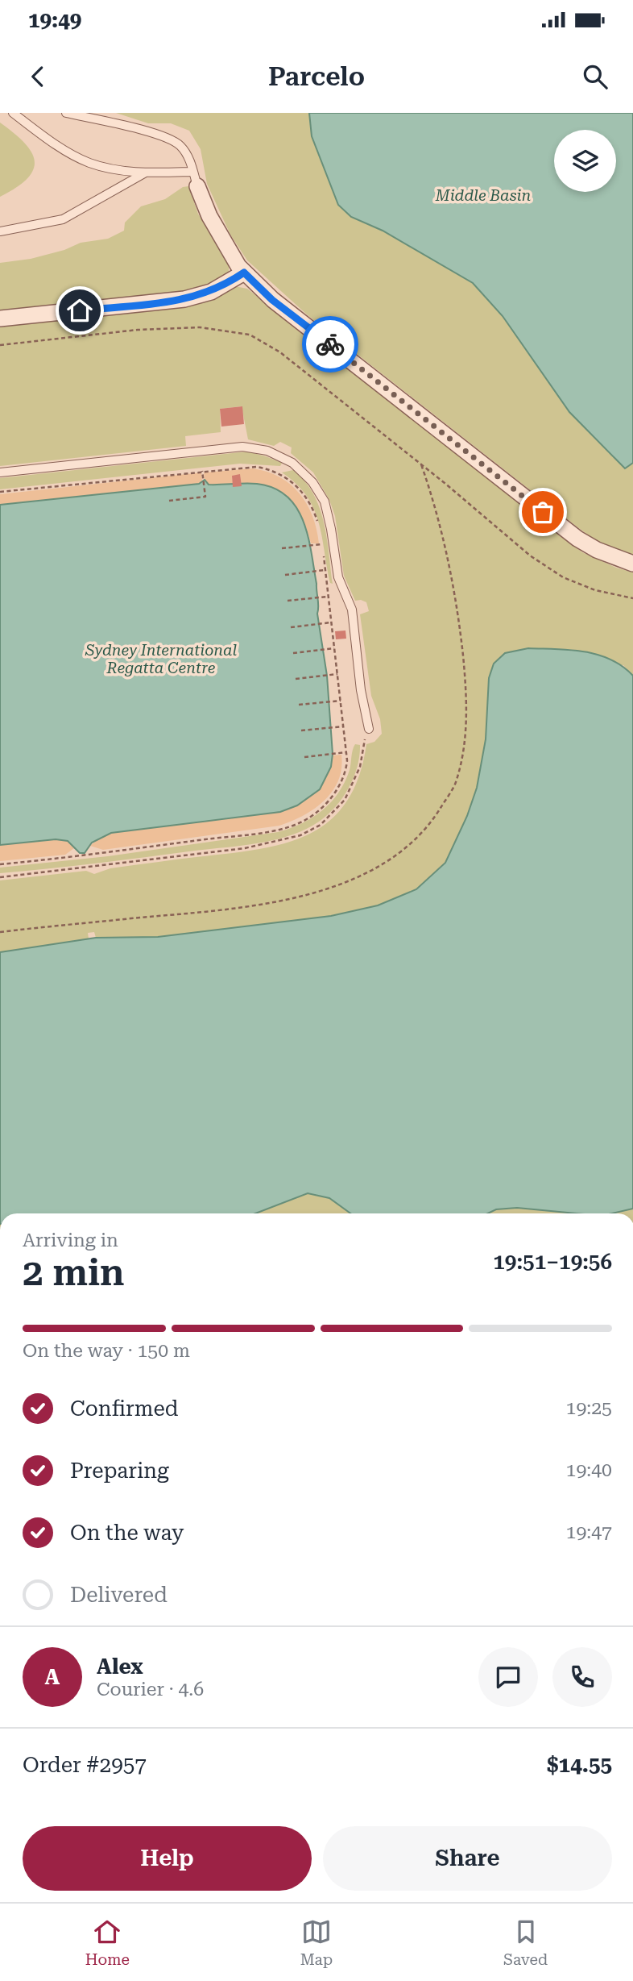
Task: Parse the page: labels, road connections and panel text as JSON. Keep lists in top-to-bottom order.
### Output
{
  "water": ["Middle Basin", "Sydney International Regatta Centre"],
  "page": {
    "status": "19:49",
    "header": "Parcelo",
    "heading": ["2 min", "Arriving in", "19:51–19:56"],
    "panel": [
      "Alex",
      "Courier · 4.6",
      "Order #2957",
      "$14.55"
    ],
    "bar": "On the way · 150 m",
    "list": [
      ["Confirmed", "19:25"],
      ["Preparing", "19:40"],
      ["On the way", "19:47"],
      "Delivered"
    ],
    "round": "A",
    "buttons": ["Help", "Share"],
    "tabs": ["Home", "Map", "Saved"]
  }
}
